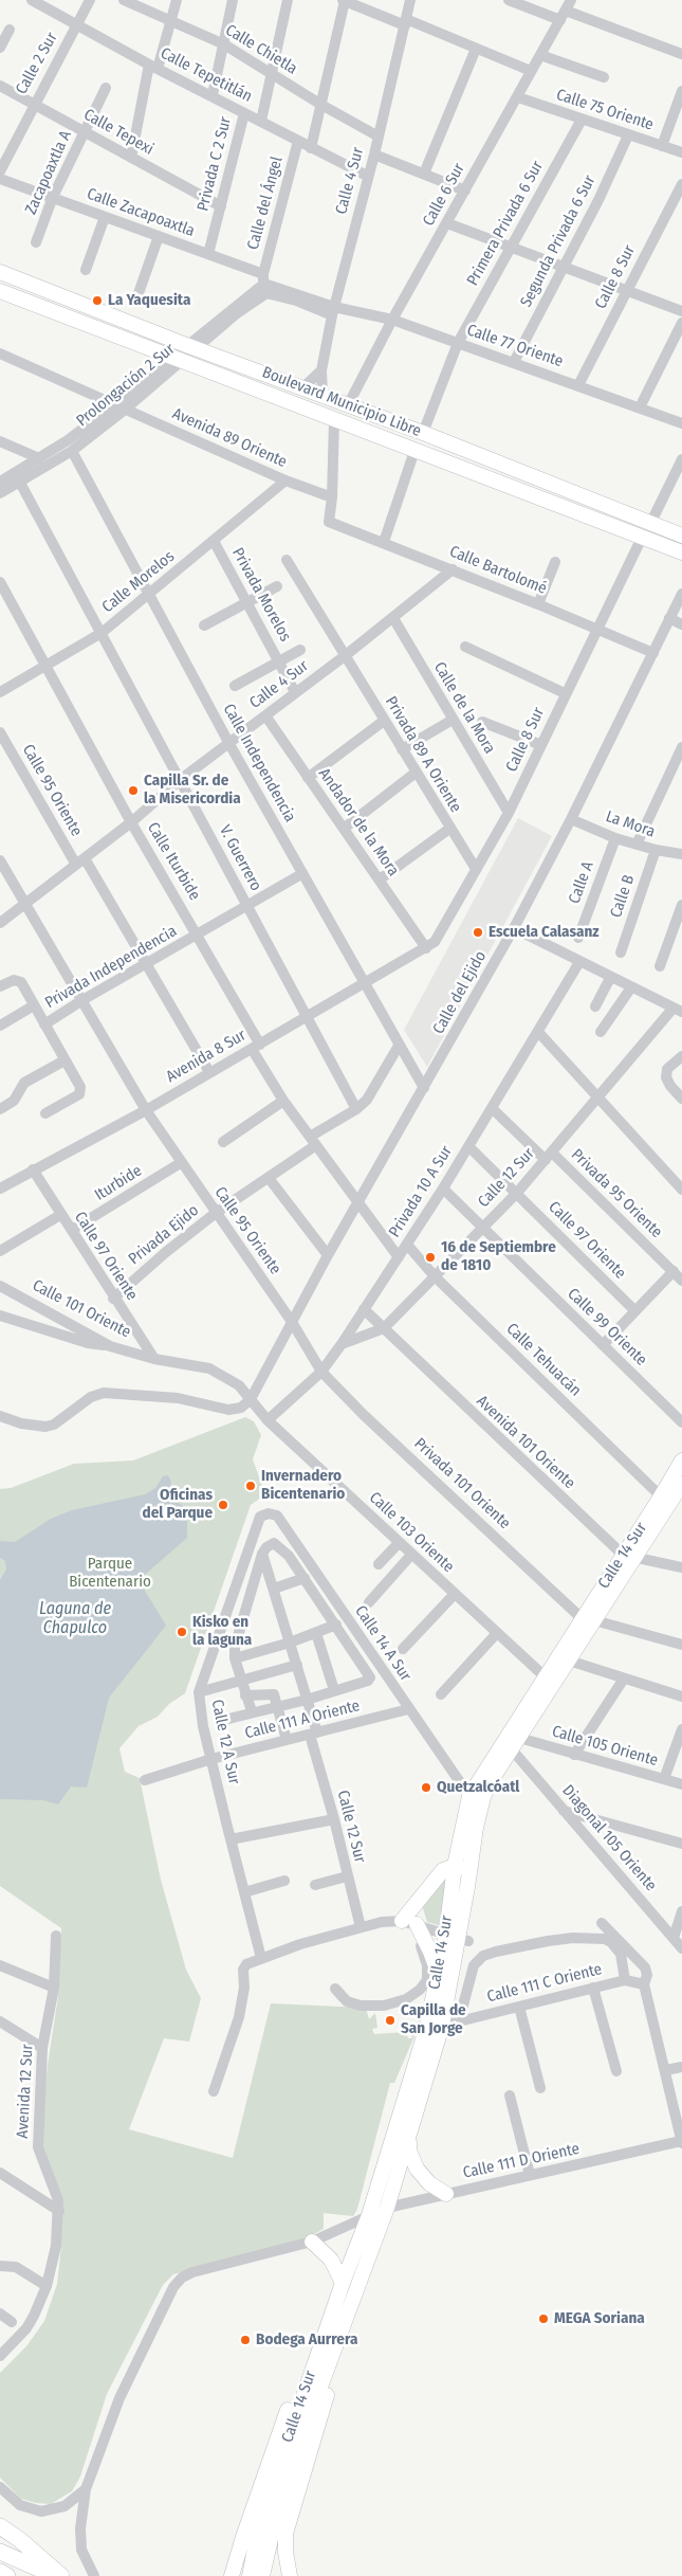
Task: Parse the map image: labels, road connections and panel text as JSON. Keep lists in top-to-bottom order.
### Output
{
  "streets": {
    "main road": ["Boulevard Municipio Libre", "Calle 14 Sur"],
    "street": [
      "Calle Chietla",
      "Calle 2 Sur",
      "Calle Tepetitlán",
      "Calle 75 Oriente",
      "Calle Tepexi",
      "Privada C 2 Sur",
      "Zacapoaxtla A",
      "Calle 4 Sur",
      "Calle 6 Sur",
      "Calle del Ángel",
      "Calle Zacapoaxtla",
      "Primera Privada 6 Sur",
      "Segunda Privada 6 Sur",
      "Calle 8 Sur",
      "Calle 77 Oriente",
      "Prolongación 2 Sur",
      "Avenida 89 Oriente",
      "Calle Bartolomé",
      "Calle Morelos",
      "Privada Morelos",
      "Calle de la Mora",
      "Privada 89 A Oriente",
      "Calle Independencia",
      "Calle 95 Oriente",
      "Andador de la Mora",
      "La Mora",
      "V. Guerrero",
      "Calle Iturbide",
      "Calle A",
      "Calle B",
      "Privada Independencia",
      "Calle del Ejido",
      "Avenida 8 Sur",
      "Calle 12 Sur",
      "Iturbide",
      "Privada 10 A Sur",
      "Privada 95 Oriente",
      "Privada Ejido",
      "Calle 97 Oriente",
      "Calle 101 Oriente",
      "Calle 99 Oriente",
      "Calle Tehuacán",
      "Avenida 101 Oriente",
      "Privada 101 Oriente",
      "Calle 103 Oriente",
      "Calle 14 A Sur",
      "Calle 111 A Oriente",
      "Calle 12 A Sur",
      "Calle 105 Oriente",
      "Diagonal 105 Oriente",
      "Calle 111 C Oriente",
      "Avenida 12 Sur",
      "Calle 111 D Oriente"
    ]
  },
  "crossings": [
    ["Calle Chietla", "Calle 4 Sur"],
    ["Calle 2 Sur", "Calle Tepetitlán"],
    ["Calle 2 Sur", "Calle Tepexi"],
    ["Calle Tepetitlán", "Privada C 2 Sur"],
    ["Calle Tepetitlán", "Calle 4 Sur"],
    ["Calle Tepetitlán", "Calle del Ángel"],
    ["Calle 75 Oriente", "Calle 6 Sur"],
    ["Calle 75 Oriente", "Primera Privada 6 Sur"],
    ["Calle 75 Oriente", "Segunda Privada 6 Sur"],
    ["Calle Tepexi", "Privada C 2 Sur"],
    ["Calle Tepexi", "Zacapoaxtla A"],
    ["Privada C 2 Sur", "Calle Zacapoaxtla"],
    ["Zacapoaxtla A", "Calle Zacapoaxtla"],
    ["Calle 4 Sur", "Calle Zacapoaxtla"],
    ["Calle 4 Sur", "Calle 77 Oriente"],
    ["Calle 4 Sur", "Boulevard Municipio Libre"],
    ["Calle 4 Sur", "Calle Bartolomé"],
    ["Calle 4 Sur", "Privada Morelos"],
    ["Calle 4 Sur", "Calle de la Mora"],
    ["Calle 4 Sur", "Privada 89 A Oriente"],
    ["Calle 4 Sur", "Calle Independencia"],
    ["Calle 4 Sur", "Calle 95 Oriente"],
    ["Calle 4 Sur", "Andador de la Mora"],
    ["Calle 4 Sur", "V. Guerrero"],
    ["Calle 4 Sur", "Calle Iturbide"],
    ["Calle 6 Sur", "Calle 77 Oriente"],
    ["Calle 6 Sur", "Boulevard Municipio Libre"],
    ["Calle del Ángel", "Calle Zacapoaxtla"],
    ["Calle del Ángel", "Prolongación 2 Sur"],
    ["Calle Zacapoaxtla", "Calle 77 Oriente"],
    ["Calle Zacapoaxtla", "Prolongación 2 Sur"],
    ["Primera Privada 6 Sur", "Calle 77 Oriente"],
    ["Primera Privada 6 Sur", "Boulevard Municipio Libre"],
    ["Segunda Privada 6 Sur", "Calle 77 Oriente"],
    ["Calle 8 Sur", "Calle 77 Oriente"],
    ["Calle 8 Sur", "Boulevard Municipio Libre"],
    ["Calle 8 Sur", "Calle Bartolomé"],
    ["Calle 8 Sur", "Calle de la Mora"],
    ["Calle 8 Sur", "Privada 89 A Oriente"],
    ["Calle 8 Sur", "Andador de la Mora"],
    ["Calle 8 Sur", "Avenida 8 Sur"],
    ["Prolongación 2 Sur", "Boulevard Municipio Libre"],
    ["Prolongación 2 Sur", "Avenida 89 Oriente"],
    ["Prolongación 2 Sur", "Calle Independencia"],
    ["Prolongación 2 Sur", "V. Guerrero"],
    ["Avenida 89 Oriente", "Calle Bartolomé"],
    ["Avenida 89 Oriente", "Calle Morelos"],
    ["Calle Bartolomé", "Calle del Ejido"],
    ["Calle Morelos", "Privada Morelos"],
    ["Calle Morelos", "Calle Independencia"],
    ["Calle Morelos", "V. Guerrero"],
    ["Calle Morelos", "Calle Iturbide"],
    ["Calle Independencia", "Privada Independencia"],
    ["Calle Independencia", "Calle del Ejido"],
    ["Calle Independencia", "Avenida 8 Sur"],
    ["Calle Independencia", "Privada Ejido"],
    ["Calle 95 Oriente", "Privada Independencia"],
    ["Calle 95 Oriente", "Calle del Ejido"],
    ["Calle 95 Oriente", "Avenida 8 Sur"],
    ["Calle 95 Oriente", "Iturbide"],
    ["Calle 95 Oriente", "Privada 10 A Sur"],
    ["Calle 95 Oriente", "Privada Ejido"],
    ["Calle 95 Oriente", "Privada 101 Oriente"],
    ["Andador de la Mora", "Avenida 8 Sur"],
    ["La Mora", "Calle A"],
    ["La Mora", "Calle B"],
    ["La Mora", "Calle del Ejido"],
    ["V. Guerrero", "Privada Independencia"],
    ["V. Guerrero", "Avenida 8 Sur"],
    ["V. Guerrero", "Privada Ejido"],
    ["Calle Iturbide", "Privada Independencia"],
    ["Calle Iturbide", "Calle del Ejido"],
    ["Calle Iturbide", "Avenida 8 Sur"],
    ["Calle Iturbide", "Privada 10 A Sur"],
    ["Calle Iturbide", "Privada Ejido"],
    ["Calle del Ejido", "Calle 103 Oriente"],
    ["Avenida 8 Sur", "Calle 97 Oriente"],
    ["Calle 12 Sur", "Privada 10 A Sur"],
    ["Calle 12 Sur", "Privada 95 Oriente"],
    ["Calle 12 Sur", "Calle 97 Oriente"],
    ["Calle 12 Sur", "Calle 99 Oriente"],
    ["Calle 12 Sur", "Calle Tehuacán"],
    ["Calle 12 Sur", "Avenida 101 Oriente"],
    ["Calle 12 Sur", "Calle 111 A Oriente"],
    ["Iturbide", "Calle 97 Oriente"],
    ["Privada 10 A Sur", "Privada 95 Oriente"],
    ["Privada 10 A Sur", "Calle 97 Oriente"],
    ["Privada 10 A Sur", "Calle 99 Oriente"],
    ["Privada 10 A Sur", "Calle Tehuacán"],
    ["Privada 10 A Sur", "Avenida 101 Oriente"],
    ["Privada 10 A Sur", "Privada 101 Oriente"],
    ["Privada 10 A Sur", "Calle 103 Oriente"],
    ["Privada Ejido", "Calle 97 Oriente"],
    ["Calle 97 Oriente", "Calle 101 Oriente"],
    ["Calle 101 Oriente", "Calle 103 Oriente"],
    ["Calle Tehuacán", "Calle 14 Sur"],
    ["Avenida 101 Oriente", "Calle 14 Sur"],
    ["Privada 101 Oriente", "Calle 14 Sur"],
    ["Calle 103 Oriente", "Calle 14 Sur"],
    ["Calle 14 Sur", "Calle 14 A Sur"],
    ["Calle 14 Sur", "Calle 105 Oriente"],
    ["Calle 14 Sur", "Diagonal 105 Oriente"],
    ["Calle 14 Sur", "Calle 111 C Oriente"],
    ["Calle 14 Sur", "Calle 111 D Oriente"],
    ["Calle 14 A Sur", "Calle 111 A Oriente"],
    ["Calle 14 A Sur", "Calle 12 A Sur"],
    ["Calle 111 A Oriente", "Calle 12 A Sur"],
    ["Calle 105 Oriente", "Diagonal 105 Oriente"]
  ],
  "water": ["Laguna de Chapulco"],
  "parks": ["Parque Bicentenario"],
  "places": [
    "La Yaquesita",
    "Capilla Sr. de la Misericordia",
    "Escuela Calasanz",
    "16 de Septiembre de 1810",
    "Invernadero Bicentenario",
    "Oficinas del Parque",
    "Kisko en la laguna",
    "Quetzalcóatl",
    "Capilla de San Jorge",
    "MEGA Soriana",
    "Bodega Aurrera"
  ]
}
